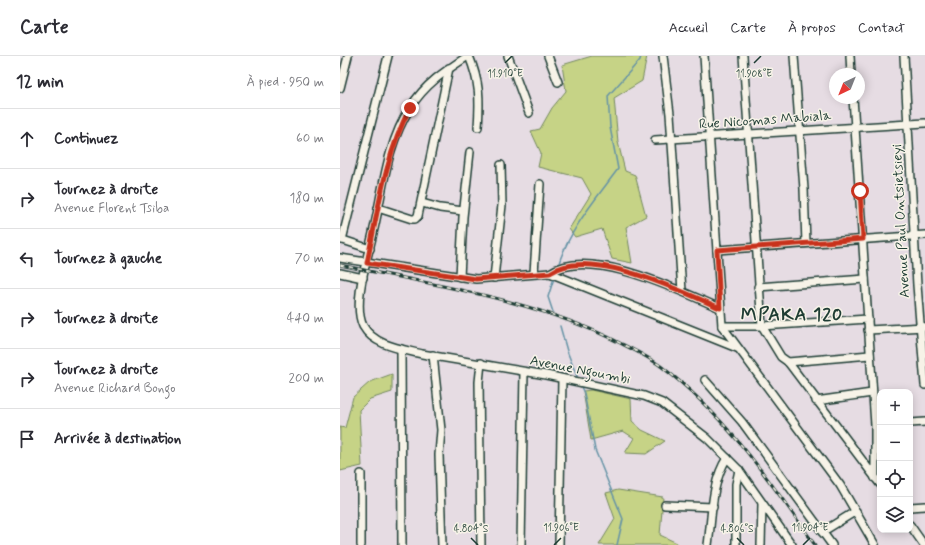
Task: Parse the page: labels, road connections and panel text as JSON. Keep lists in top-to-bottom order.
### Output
{
  "streets": {
    "street": ["Rue Nicomas Mabiala", "Avenue Paul Ontsietsieyi", "Avenue Ngoumbi"]
  },
  "crossings": [
    ["Rue Nicomas Mabiala", "Avenue Paul Ontsietsieyi"]
  ],
  "districts": ["MPAKA 120"],
  "north": "bottom left",
  "page": {
    "header": "Carte",
    "nav": [
      "Accueil",
      "Carte",
      "À propos",
      "Contact"
    ],
    "heading": ["12 min", "À pied · 950 m"],
    "list": [
      ["Continuez", "60 m"],
      ["Tournez à droite", "Avenue Florent Tsiba", "180 m"],
      ["Tournez à gauche", "70 m"],
      ["Tournez à droite", "440 m"],
      ["Tournez à droite", "Avenue Richard Bongo", "200 m"],
      "Arrivée à destination"
    ],
    "map_buttons": ["+", "−"]
  },
  "coordinates": [
    "11.910°E",
    "11.908°E",
    "11.906°E",
    "11.904°E",
    "4.804°S",
    "4.806°S"
  ]
}
